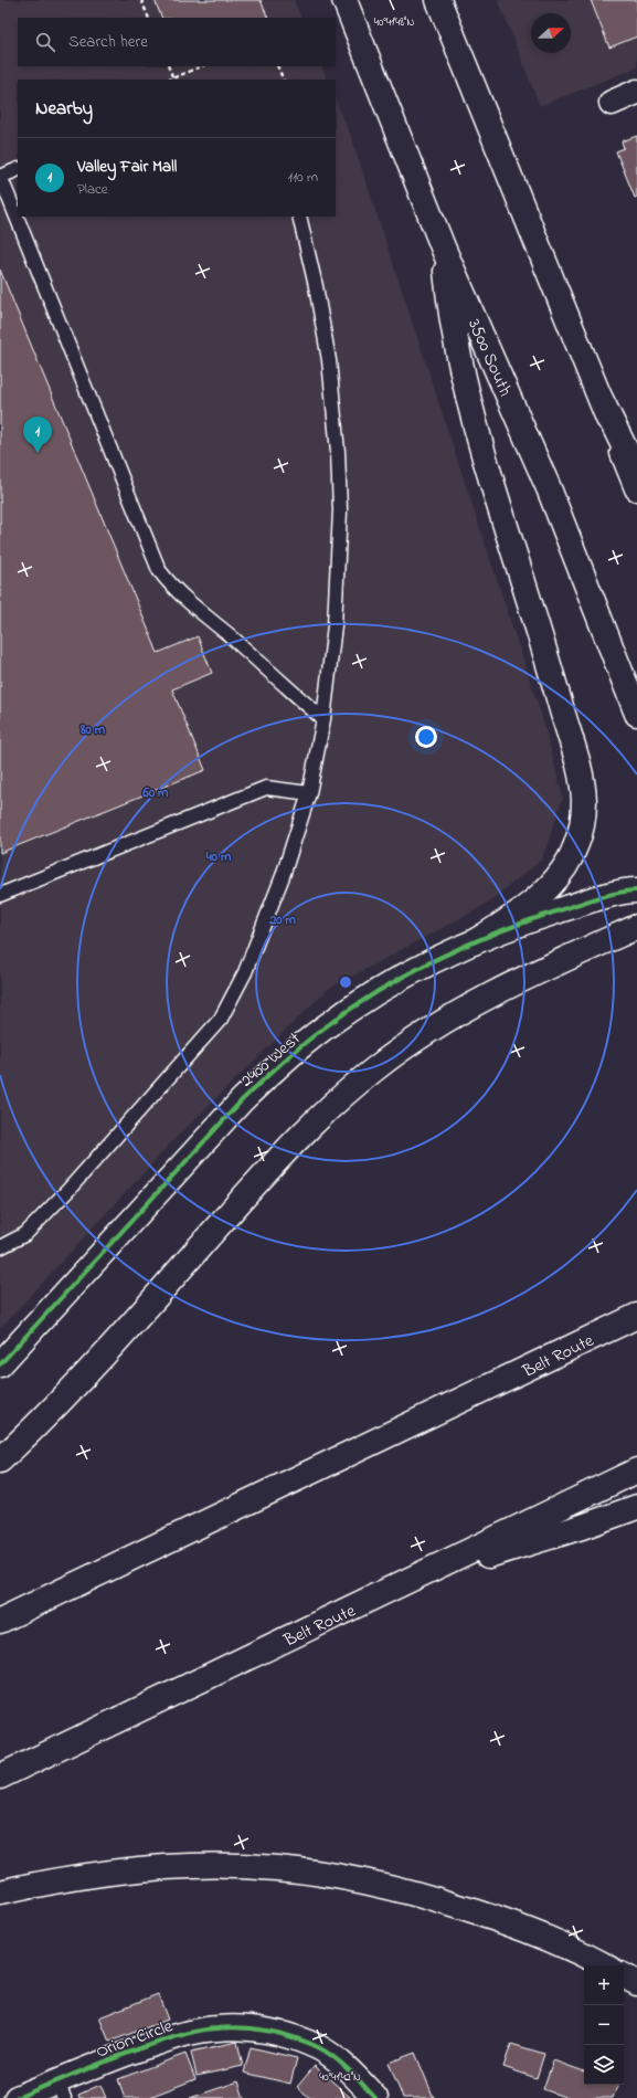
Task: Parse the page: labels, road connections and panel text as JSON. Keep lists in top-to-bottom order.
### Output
{
  "streets": {
    "main road": [
      "3500 South",
      "2400 West",
      "Belt Route",
      "Orion Circle"
    ]
  },
  "north": "right",
  "page": {
    "search": "Search here",
    "heading": "Nearby",
    "list": [
      {
        "mark": "1",
        "name": "Valley Fair Mall",
        "note": "Place",
        "value": "110 m"
      }
    ],
    "pins": "1",
    "map_buttons": ["+", "−"]
  },
  "coordinates": ["40°41'48\"N", "40°41'42\"N"],
  "rings": [
    "80 m",
    "60 m",
    "40 m",
    "20 m"
  ]
}
